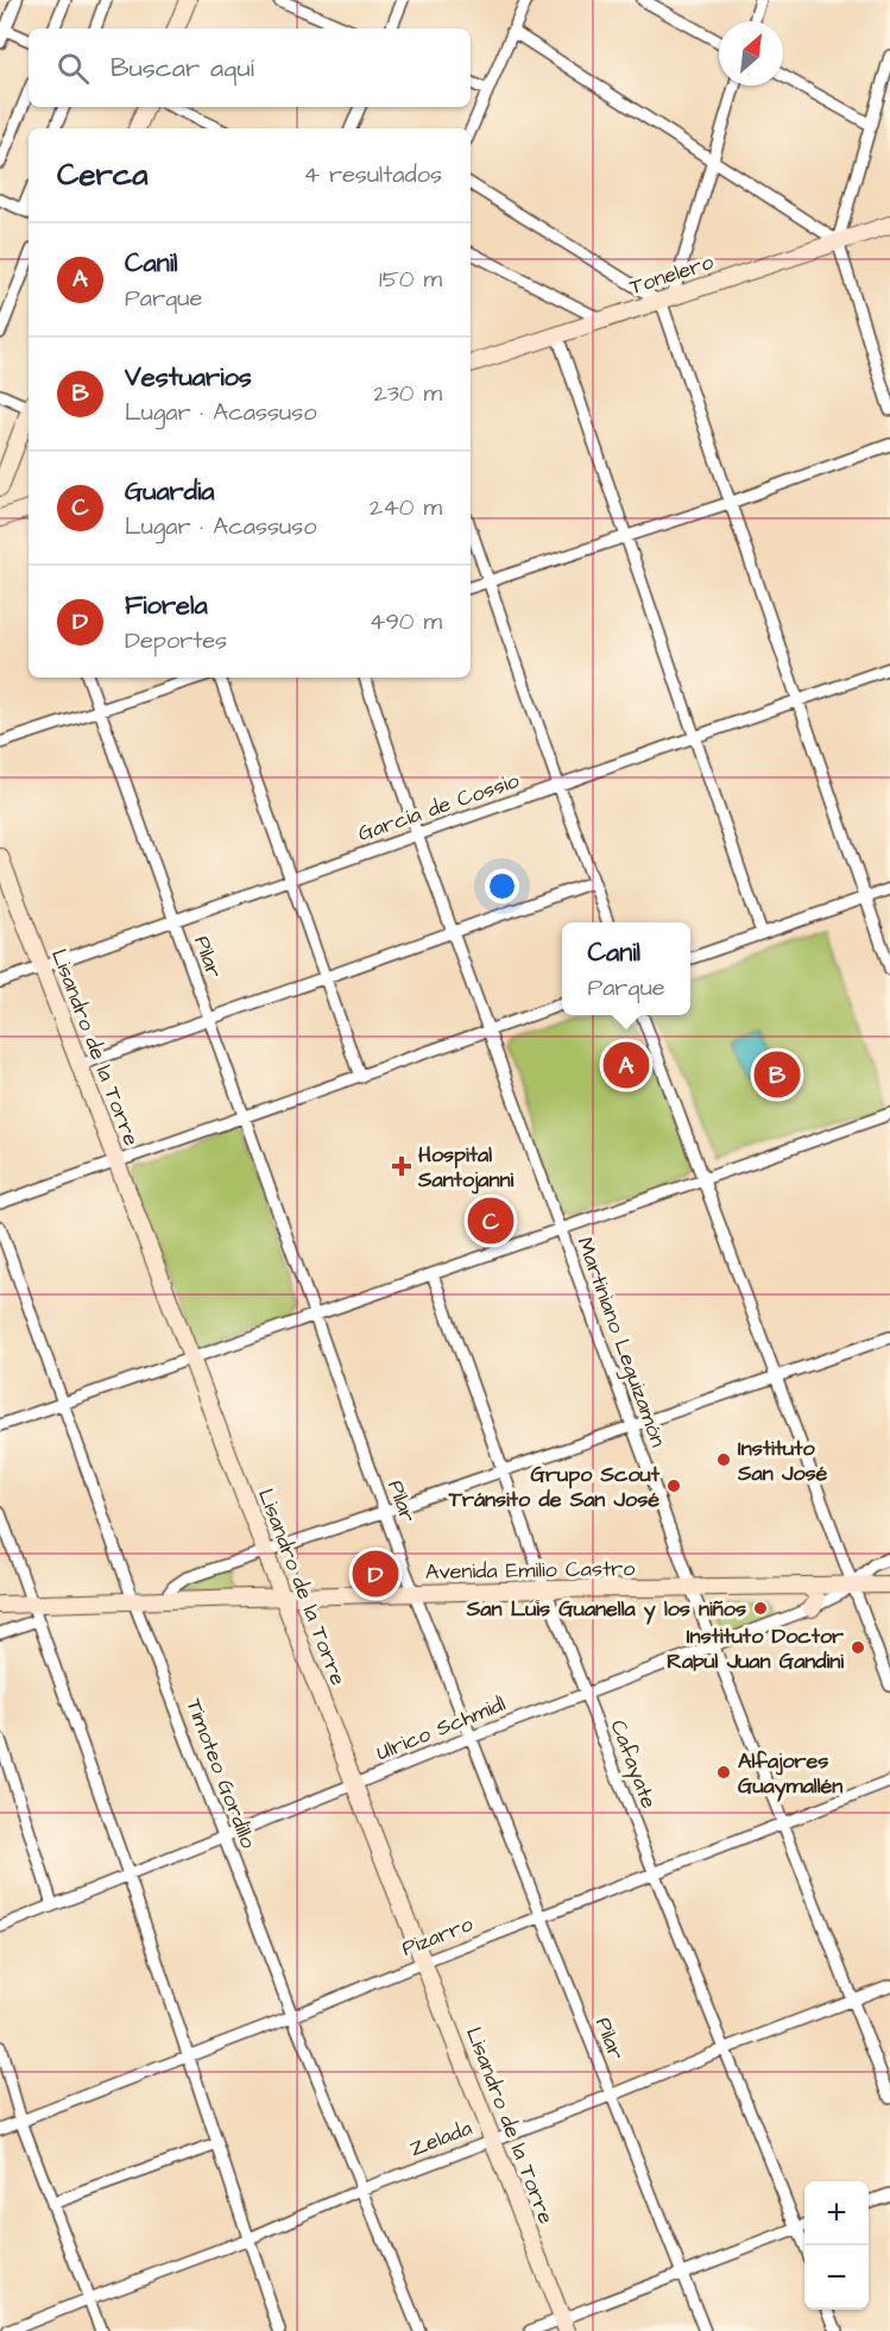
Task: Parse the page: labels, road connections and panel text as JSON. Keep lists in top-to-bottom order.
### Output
{
  "streets": {
    "street": [
      "Tonelero",
      "García de Cossio",
      "Pilar",
      "Lisandro de la Torre",
      "Martiniano Leguizamón",
      "Avenida Emilio Castro",
      "Ulrico Schmidl",
      "Cafayate",
      "Timoteo Gordillo",
      "Pizarro",
      "Zelada"
    ]
  },
  "crossings": [
    ["García de Cossio", "Pilar"],
    ["García de Cossio", "Lisandro de la Torre"],
    ["García de Cossio", "Martiniano Leguizamón"],
    ["Pilar", "Avenida Emilio Castro"],
    ["Pilar", "Ulrico Schmidl"],
    ["Pilar", "Pizarro"],
    ["Pilar", "Zelada"],
    ["Lisandro de la Torre", "Avenida Emilio Castro"],
    ["Lisandro de la Torre", "Ulrico Schmidl"],
    ["Lisandro de la Torre", "Pizarro"],
    ["Lisandro de la Torre", "Zelada"],
    ["Martiniano Leguizamón", "Avenida Emilio Castro"],
    ["Martiniano Leguizamón", "Ulrico Schmidl"],
    ["Martiniano Leguizamón", "Pizarro"],
    ["Martiniano Leguizamón", "Zelada"],
    ["Avenida Emilio Castro", "Ulrico Schmidl"],
    ["Avenida Emilio Castro", "Cafayate"],
    ["Avenida Emilio Castro", "Timoteo Gordillo"],
    ["Ulrico Schmidl", "Cafayate"],
    ["Ulrico Schmidl", "Timoteo Gordillo"],
    ["Cafayate", "Pizarro"],
    ["Cafayate", "Zelada"],
    ["Timoteo Gordillo", "Pizarro"],
    ["Timoteo Gordillo", "Zelada"]
  ],
  "places": {
    "health": ["Hospital Santojanni"],
    "other": [
      "Instituto San José",
      "Grupo Scout Tránsito de San José",
      "San Luis Guanella y los niños",
      "Instituto Doctor Raþul Juan Gandini",
      "Alfajores Guaymallén"
    ]
  },
  "north": "top right",
  "page": {
    "search": "Buscar aquí",
    "heading": ["Cerca", "4 resultados"],
    "list": [
      {
        "mark": "A",
        "name": "Canil",
        "note": "Parque",
        "value": "150 m"
      },
      {
        "mark": "B",
        "name": "Vestuarios",
        "note": "Lugar · Acassuso",
        "value": "230 m"
      },
      {
        "mark": "C",
        "name": "Guardia",
        "note": "Lugar · Acassuso",
        "value": "240 m"
      },
      {
        "mark": "D",
        "name": "Fiorela",
        "note": "Deportes",
        "value": "490 m"
      }
    ],
    "popup": ["Canil", "Parque"],
    "pins": [
      "A",
      "B",
      "C",
      "D"
    ],
    "map_buttons": ["+", "−"]
  }
}
